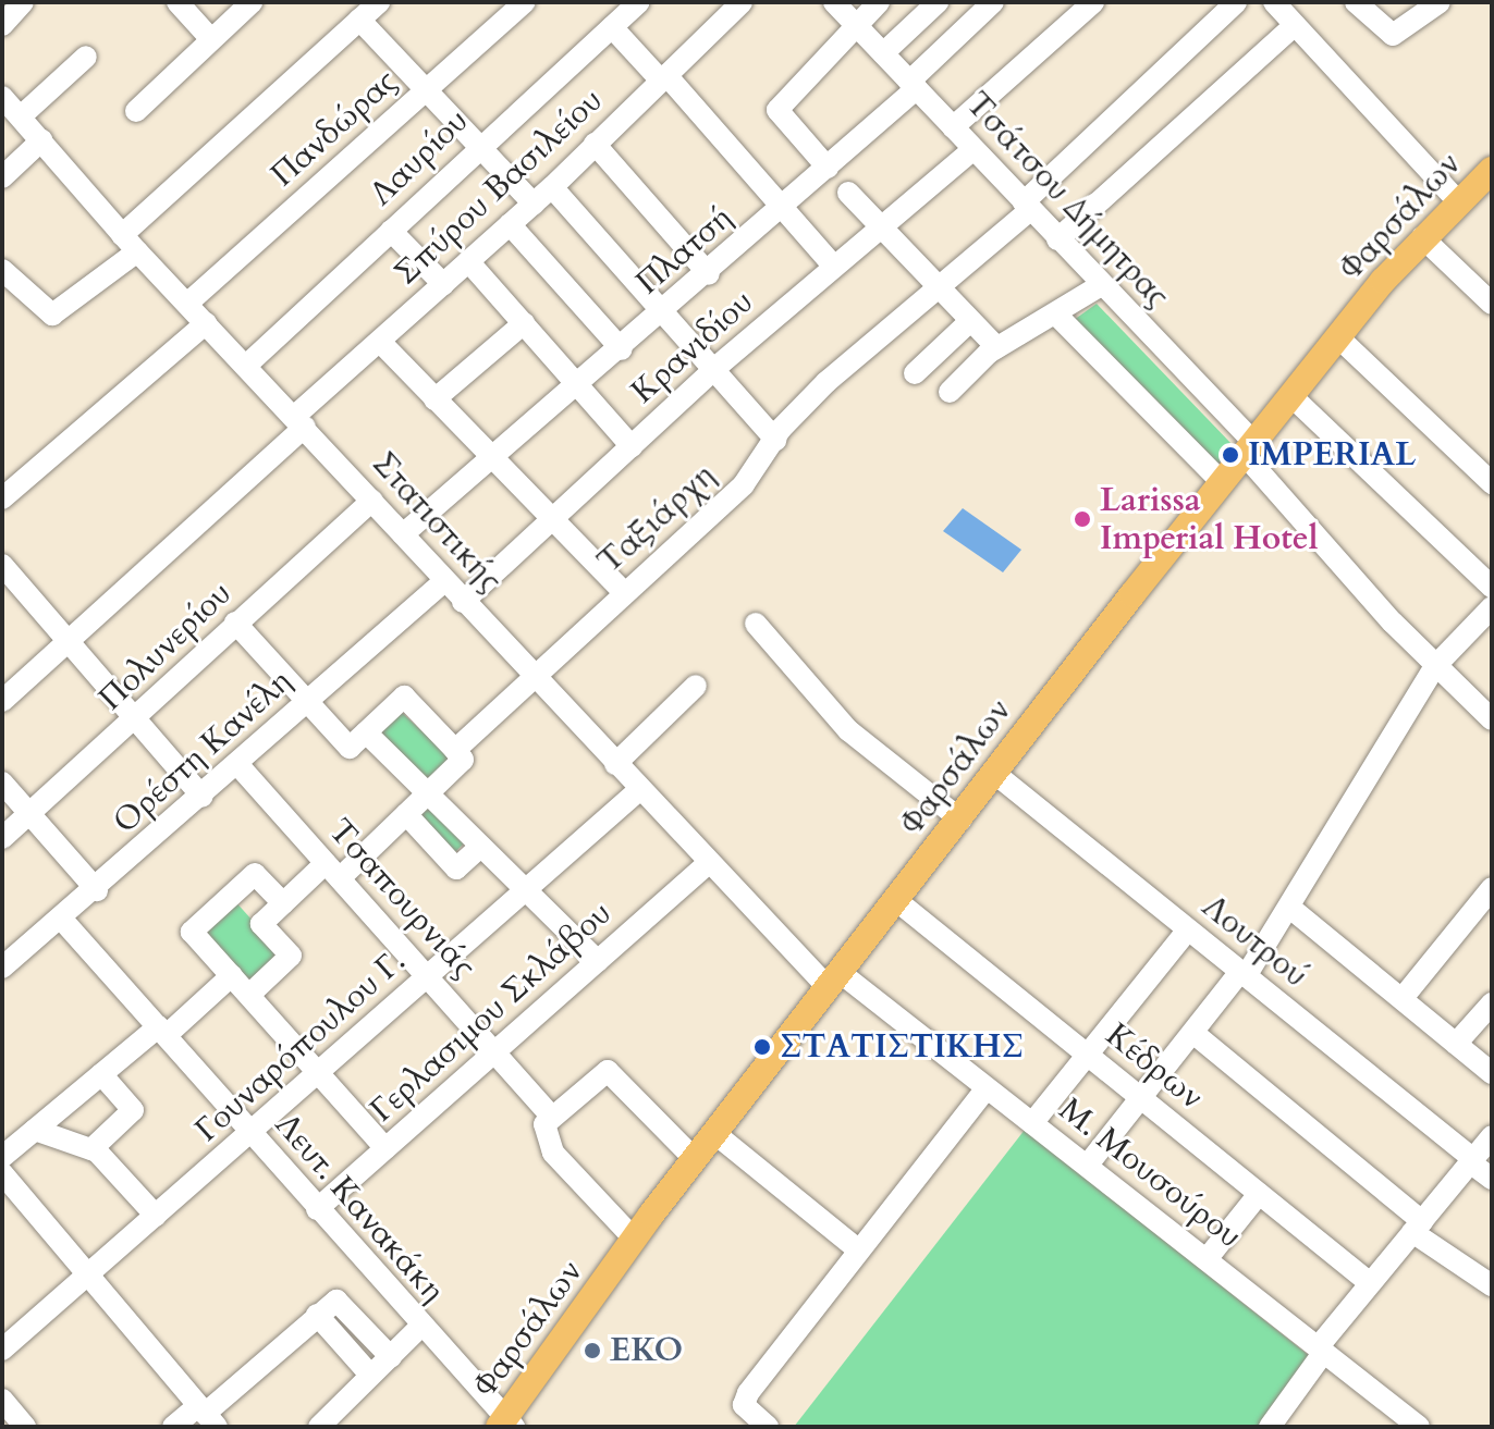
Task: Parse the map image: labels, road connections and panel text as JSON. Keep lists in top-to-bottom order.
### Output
{
  "streets": {
    "main road": ["Φαρσάλων"],
    "street": [
      "Πανδώρας",
      "Λαυρίου",
      "Σπύρου Βασιλείου",
      "Τσάτσου Δήμητρας",
      "Πλατσή",
      "Κρανιδίου",
      "Ταξιάρχη",
      "Στατιστικής",
      "Πολυνερίου",
      "Ορέστη Κανέλη",
      "Τσαπουρνιάς",
      "Λουτρού",
      "Γερλασιμου Σκλάβου",
      "Γουναρόπουλου Γ.",
      "Κέδρων",
      "Μ. Μουσούρου",
      "Λευτ. Κανακάκη"
    ]
  },
  "crossings": [
    ["Πανδώρας", "Στατιστικής"],
    ["Λαυρίου", "Στατιστικής"],
    ["Σπύρου Βασιλείου", "Στατιστικής"],
    ["Τσάτσου Δήμητρας", "Φαρσάλων"],
    ["Τσάτσου Δήμητρας", "Πλατσή"],
    ["Τσάτσου Δήμητρας", "Κρανιδίου"],
    ["Τσάτσου Δήμητρας", "Ταξιάρχη"],
    ["Φαρσάλων", "Στατιστικής"],
    ["Φαρσάλων", "Λουτρού"],
    ["Φαρσάλων", "Κέδρων"],
    ["Φαρσάλων", "Μ. Μουσούρου"],
    ["Φαρσάλων", "Λευτ. Κανακάκη"],
    ["Πλατσή", "Στατιστικής"],
    ["Κρανιδίου", "Στατιστικής"],
    ["Ταξιάρχη", "Στατιστικής"],
    ["Ταξιάρχη", "Τσαπουρνιάς"],
    ["Στατιστικής", "Πολυνερίου"],
    ["Στατιστικής", "Ορέστη Κανέλη"],
    ["Στατιστικής", "Γερλασιμου Σκλάβου"],
    ["Στατιστικής", "Γουναρόπουλου Γ."],
    ["Στατιστικής", "Μ. Μουσούρου"],
    ["Ορέστη Κανέλη", "Τσαπουρνιάς"],
    ["Ορέστη Κανέλη", "Λευτ. Κανακάκη"],
    ["Τσαπουρνιάς", "Γερλασιμου Σκλάβου"],
    ["Τσαπουρνιάς", "Γουναρόπουλου Γ."],
    ["Γερλασιμου Σκλάβου", "Λευτ. Κανακάκη"],
    ["Γουναρόπουλου Γ.", "Λευτ. Κανακάκη"]
  ],
  "places": [
    "IMPERIAL",
    "Larissa Imperial Hotel",
    "ΣΤΑΤΙΣΤΙΚΗΣ",
    "EKO"
  ]
}
